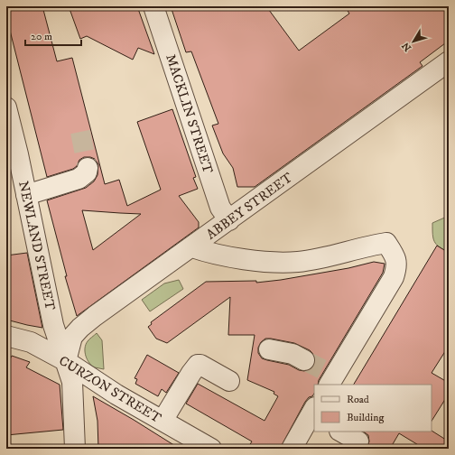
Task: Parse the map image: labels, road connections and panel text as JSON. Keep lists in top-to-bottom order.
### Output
{
  "streets": {
    "street": [
      "MACKLIN STREET",
      "ABBEY STREET",
      "NEWLAND STREET",
      "CURZON STREET"
    ]
  },
  "crossings": [
    ["MACKLIN STREET", "ABBEY STREET"],
    ["ABBEY STREET", "NEWLAND STREET"],
    ["ABBEY STREET", "CURZON STREET"],
    ["NEWLAND STREET", "CURZON STREET"]
  ],
  "legend": ["Road", "Building"],
  "scale_bar": "20 m",
  "north": "bottom left"
}
